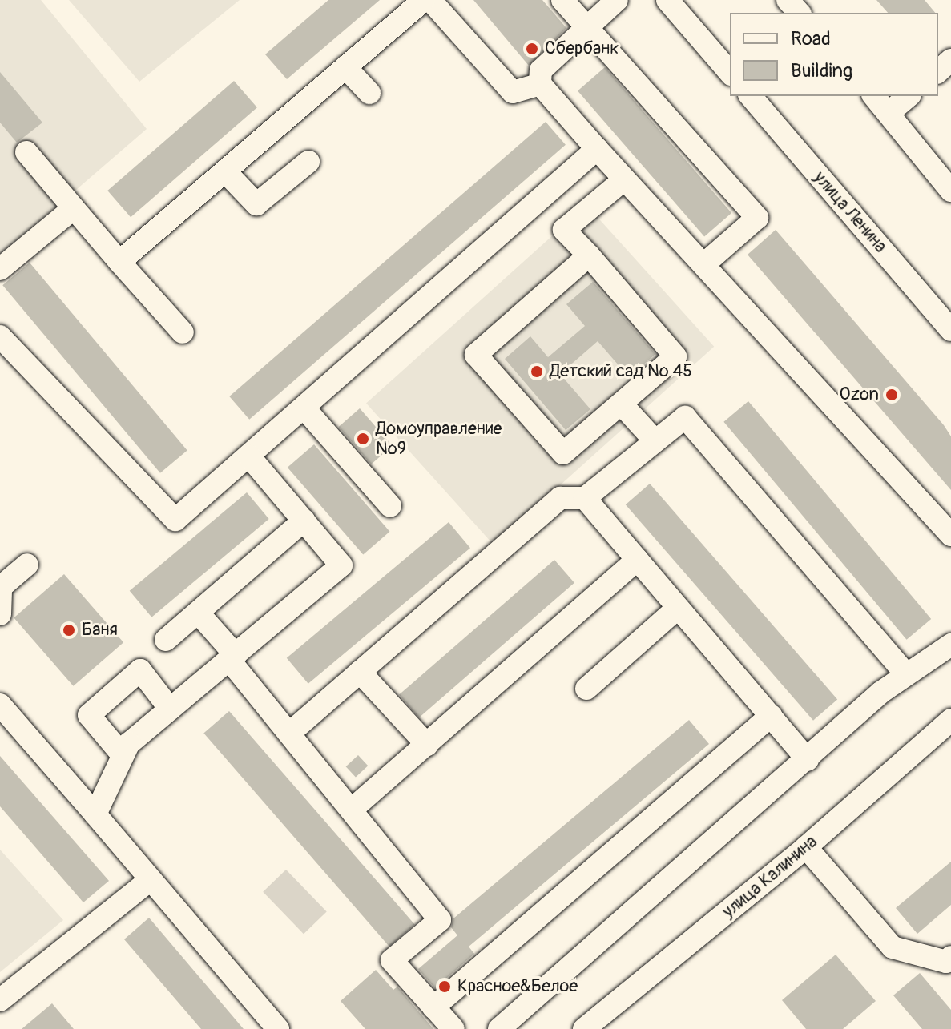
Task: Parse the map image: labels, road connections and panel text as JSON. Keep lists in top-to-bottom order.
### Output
{
  "streets": {
    "street": ["улица Ленина", "улица Калинина"]
  },
  "places": [
    "Сбербанк",
    "Детский сад № 45",
    "Ozon",
    "Домоуправление №9",
    "Баня",
    "Красное&Белое"
  ],
  "legend": ["Road", "Building"]
}
